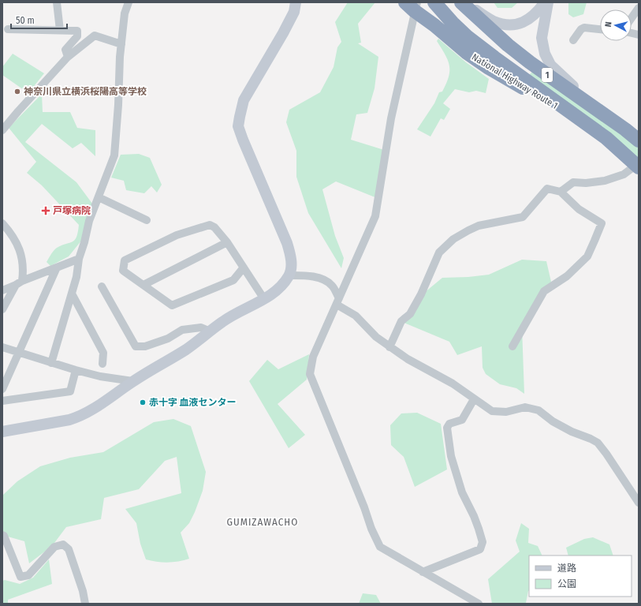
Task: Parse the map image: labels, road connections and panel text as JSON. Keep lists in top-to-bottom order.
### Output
{
  "streets": {
    "highway": ["1", "National Highway Route 1"]
  },
  "districts": ["GUMIZAWACHO"],
  "places": {
    "other": ["神奈川県立横浜桜陽高等学校", "赤十字 血液センター"],
    "health": ["戸塚病院"]
  },
  "legend": ["道路", "公園"],
  "scale_bar": "50 m",
  "north": "left"
}
